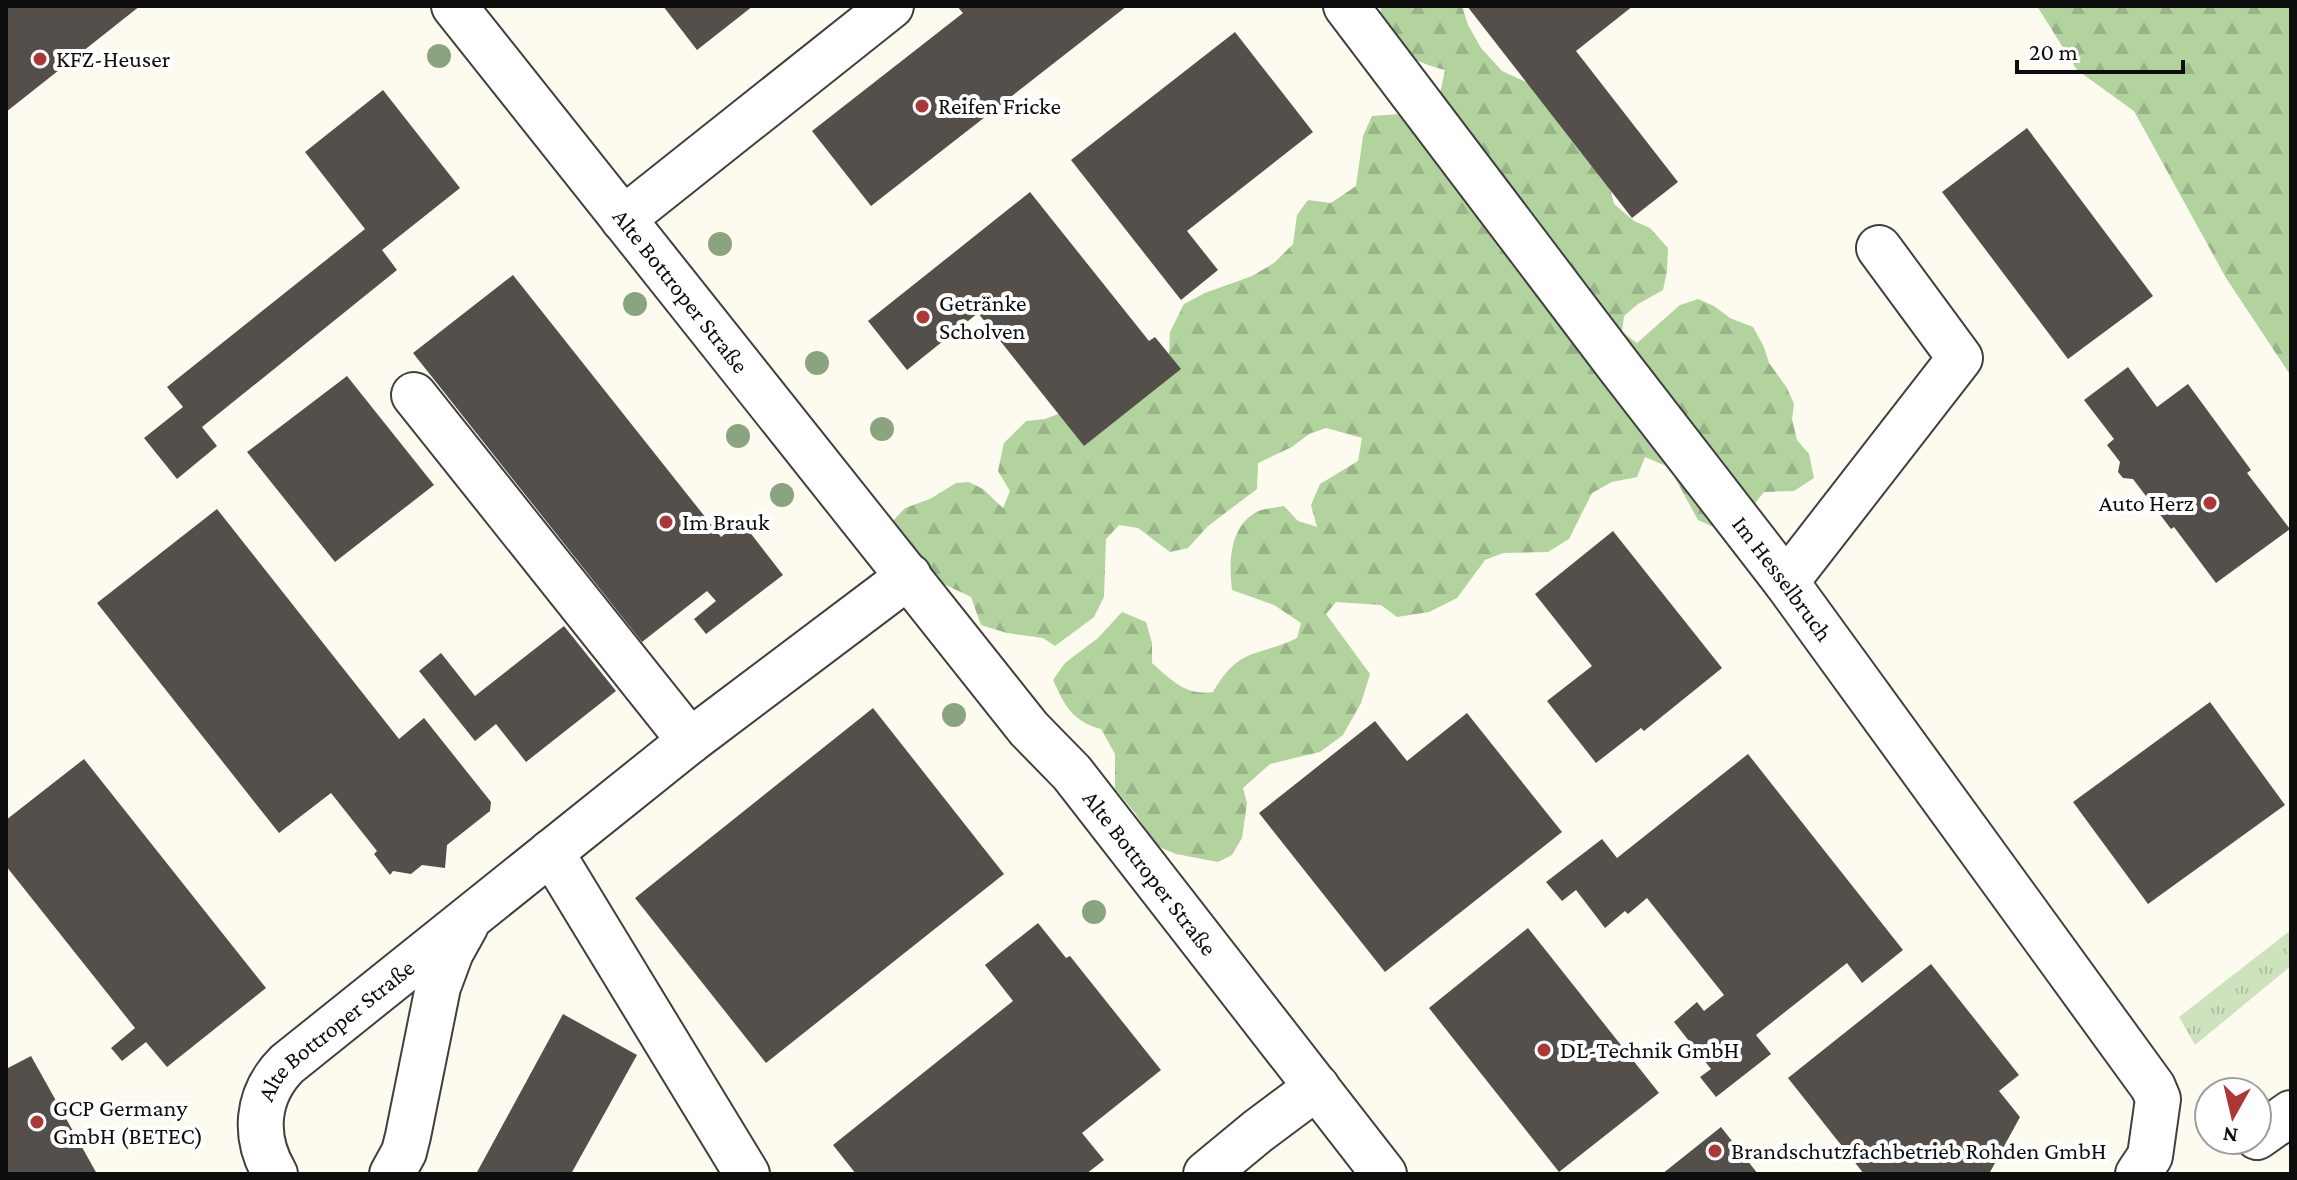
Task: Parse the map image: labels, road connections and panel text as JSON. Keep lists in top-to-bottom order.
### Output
{
  "streets": {
    "street": ["Alte Bottroper Straße", "Im Hesselbruch"]
  },
  "places": [
    "KFZ-Heuser",
    "Reifen Fricke",
    "Getränke Scholven",
    "Auto Herz",
    "Im Brauk",
    "DL-Technik GmbH",
    "GCP Germany GmbH (BETEC)",
    "Brandschutzfachbetrieb Rohden GmbH"
  ],
  "scale_bar": "20 m",
  "north": "bottom"
}
